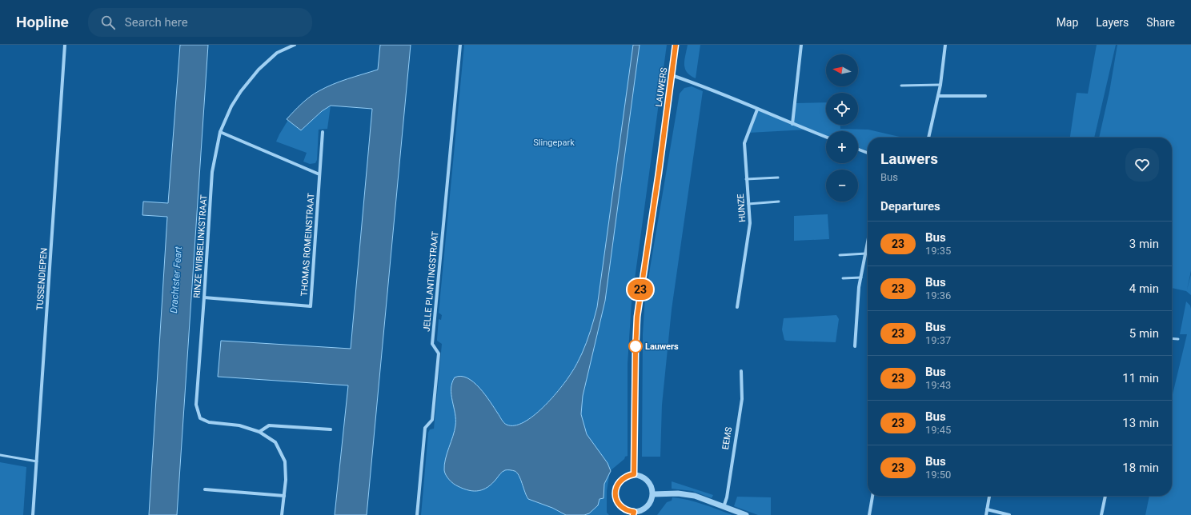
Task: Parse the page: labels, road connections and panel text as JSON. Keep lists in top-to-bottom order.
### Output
{
  "streets": {
    "street": [
      "LAUWERS",
      "HUNZE",
      "THOMAS ROMEINSTRAAT",
      "RINZE WIBBELINKSTRAAT",
      "TUSSENDIEPEN",
      "JELLE PLANTINGSTRAAT",
      "EEMS"
    ]
  },
  "crossings": [
    ["THOMAS ROMEINSTRAAT", "RINZE WIBBELINKSTRAAT"]
  ],
  "water": ["Drachtster Feart"],
  "parks": ["Slingepark"],
  "places": ["Lauwers"],
  "lines": ["bus line 23"],
  "north": "left",
  "page": {
    "header": "Hopline",
    "search": "Search here",
    "nav": ["Map", "Layers", "Share"],
    "on_map": "23",
    "map_buttons": ["+", "−"],
    "heading": [
      ["Lauwers", "Bus"],
      "Departures"
    ],
    "list": [
      {
        "mark": "23",
        "name": "Bus",
        "note": "19:35",
        "value": "3 min"
      },
      {
        "mark": "23",
        "name": "Bus",
        "note": "19:36",
        "value": "4 min"
      },
      {
        "mark": "23",
        "name": "Bus",
        "note": "19:37",
        "value": "5 min"
      },
      {
        "mark": "23",
        "name": "Bus",
        "note": "19:43",
        "value": "11 min"
      },
      {
        "mark": "23",
        "name": "Bus",
        "note": "19:45",
        "value": "13 min"
      },
      {
        "mark": "23",
        "name": "Bus",
        "note": "19:50",
        "value": "18 min"
      }
    ]
  }
}
